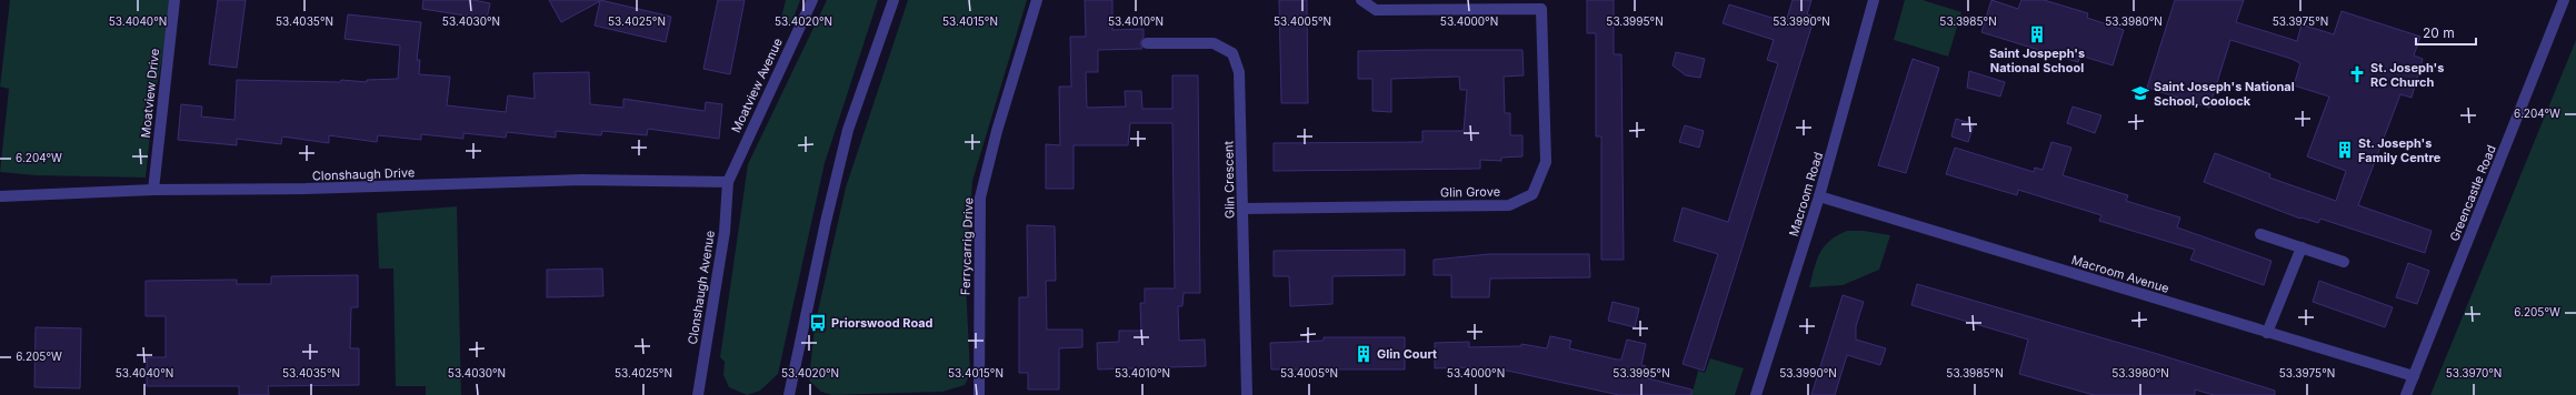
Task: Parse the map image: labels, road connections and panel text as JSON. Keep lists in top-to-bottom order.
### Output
{
  "streets": {
    "street": [
      "Moatview Avenue",
      "Moatview Drive",
      "Clonshaugh Drive",
      "Glin Crescent",
      "Glin Grove",
      "Greencastle Road",
      "Macroom Road",
      "Ferrycarrig Drive",
      "Macroom Avenue",
      "Clonshaugh Avenue"
    ]
  },
  "crossings": [
    ["Moatview Avenue", "Clonshaugh Drive"],
    ["Moatview Avenue", "Clonshaugh Avenue"],
    ["Moatview Drive", "Clonshaugh Drive"],
    ["Clonshaugh Drive", "Clonshaugh Avenue"],
    ["Glin Crescent", "Glin Grove"],
    ["Greencastle Road", "Macroom Avenue"],
    ["Macroom Road", "Macroom Avenue"]
  ],
  "places": {
    "building": ["Saint Jospeph's National School", "St. Joseph's Family Centre", "Glin Court"],
    "church": ["St. Joseph's RC Church"],
    "school or university": ["Saint Joseph's National School, Coolock"],
    "bus stop": ["Priorswood Road"]
  },
  "scale_bar": "20 m",
  "coordinates": [
    "53.4040°N",
    "53.4035°N",
    "53.4030°N",
    "53.4025°N",
    "53.4020°N",
    "53.4015°N",
    "53.4010°N",
    "53.4005°N",
    "53.4000°N",
    "53.3995°N",
    "53.3990°N",
    "53.3985°N",
    "53.3980°N",
    "53.3975°N",
    "6.204°W",
    "6.205°W",
    "53.3970°N"
  ]
}
